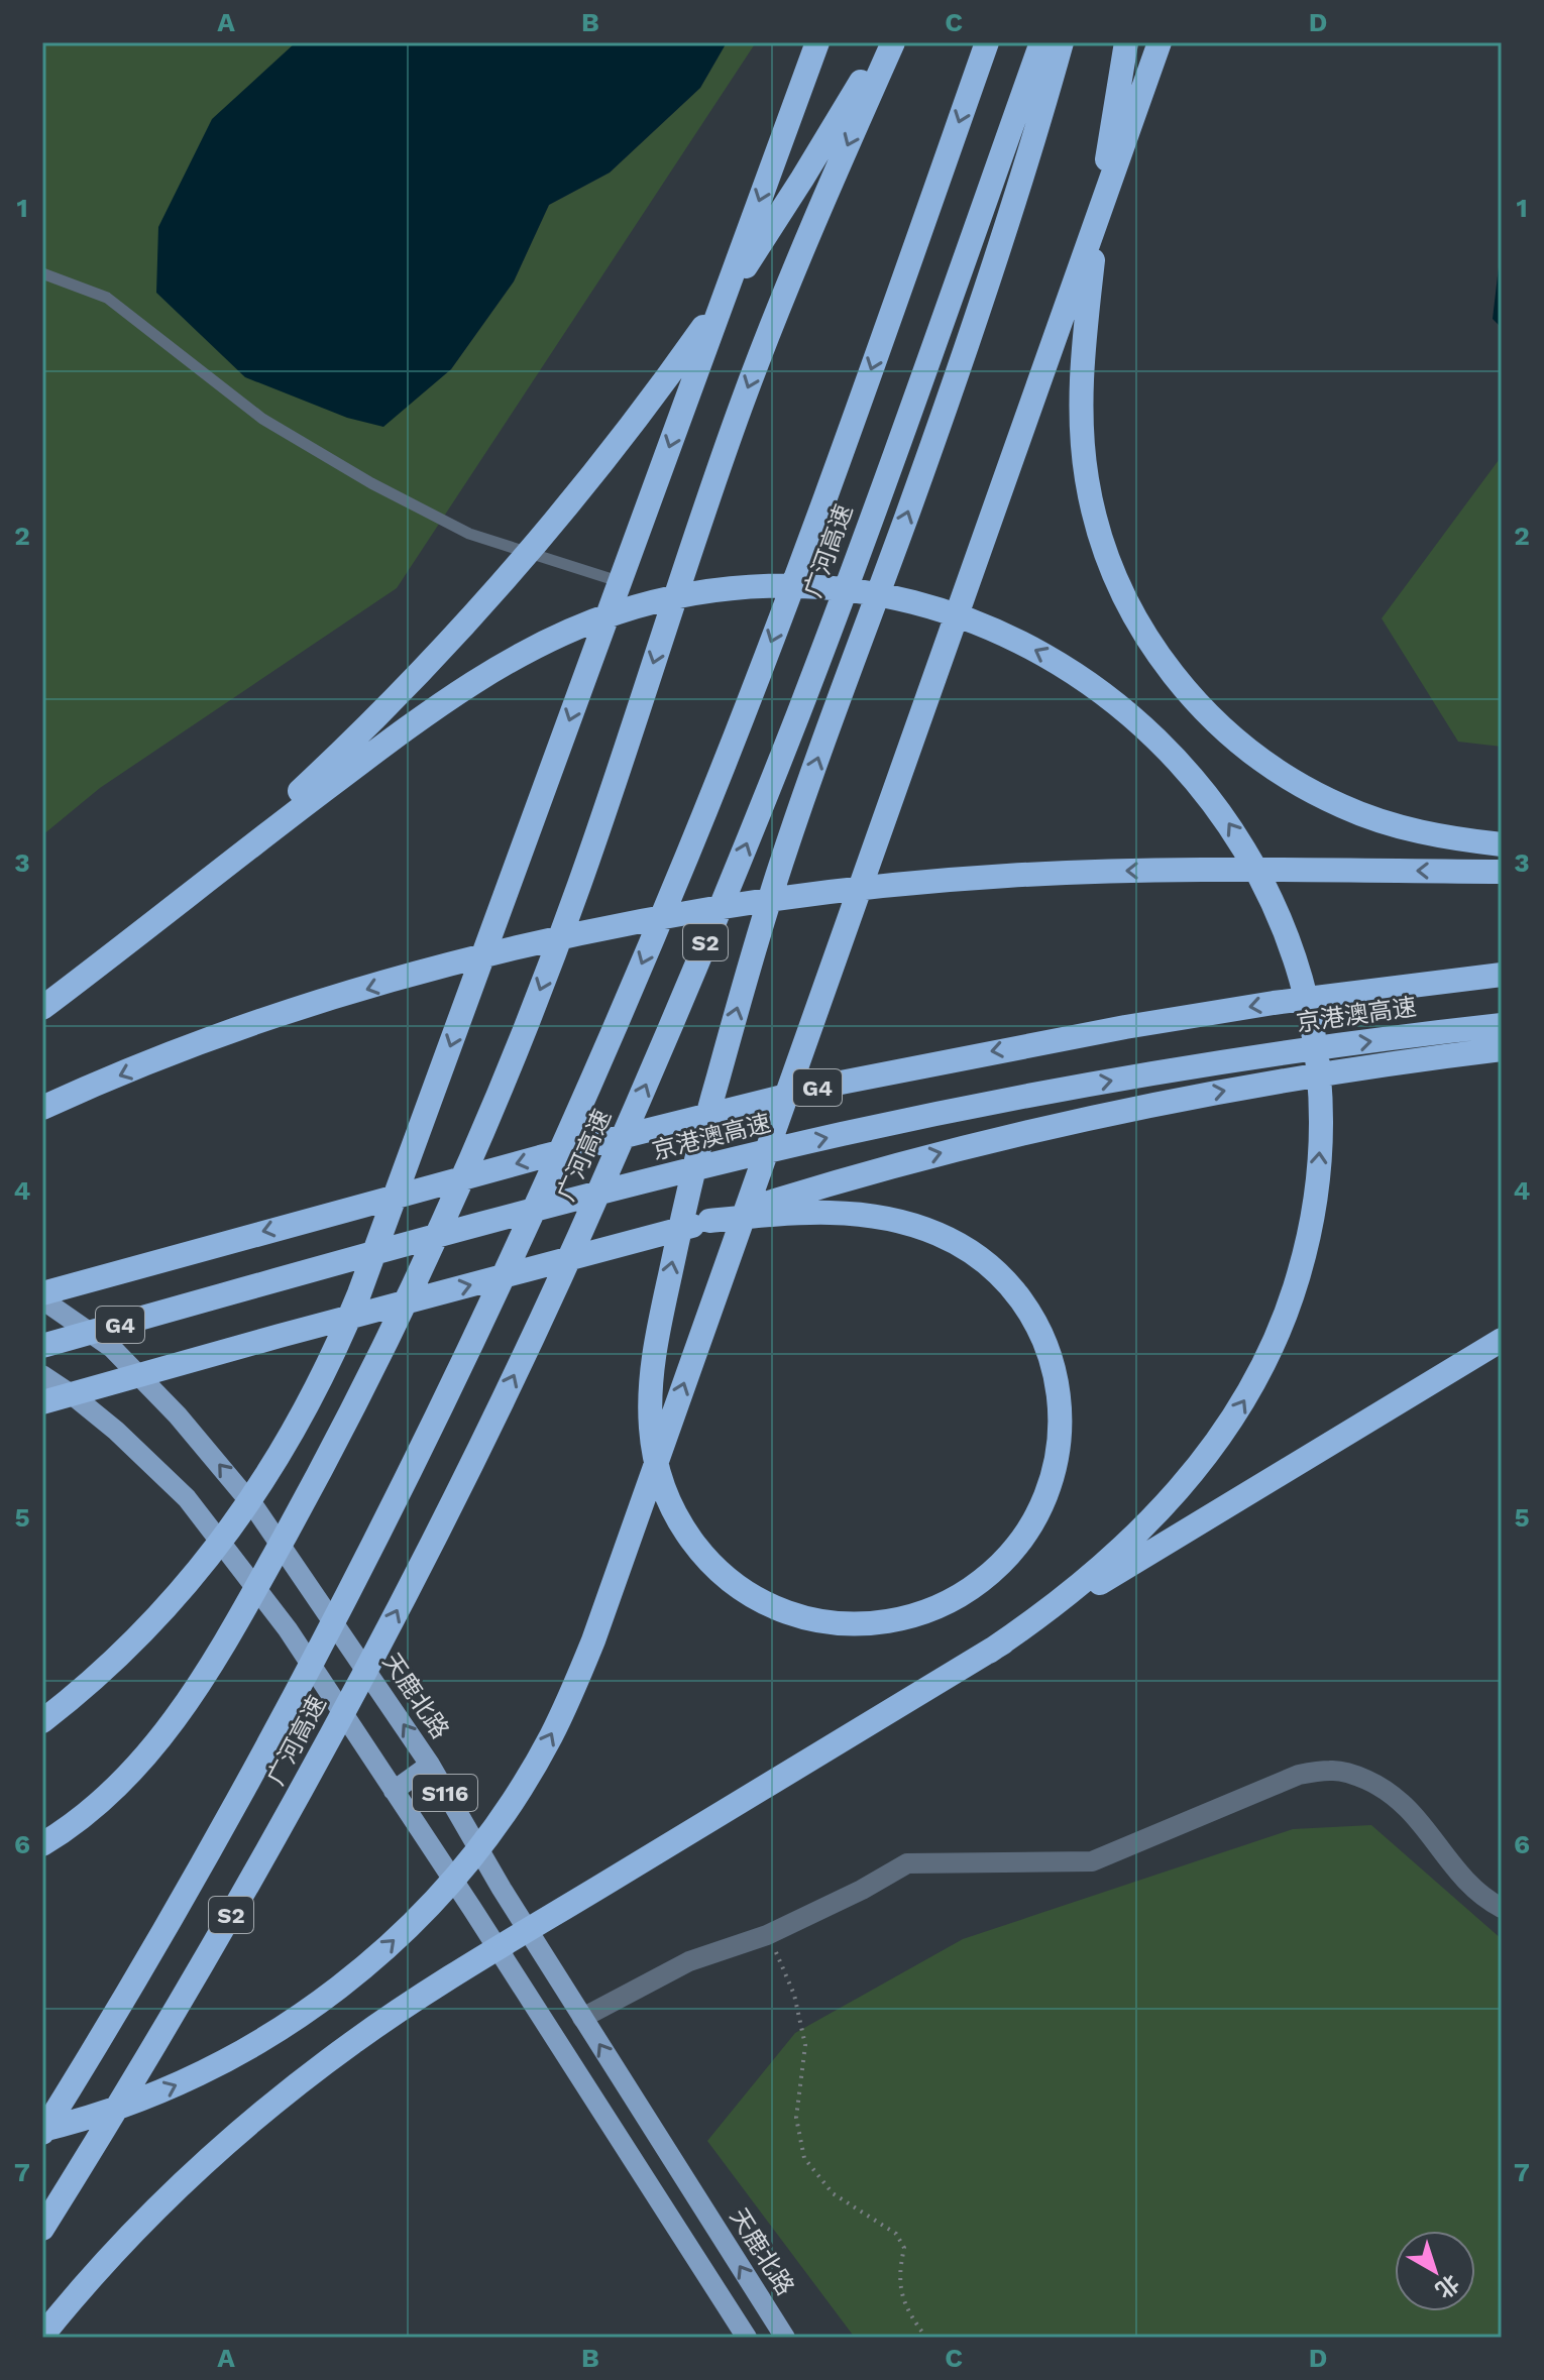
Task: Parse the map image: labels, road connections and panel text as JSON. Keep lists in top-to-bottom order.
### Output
{
  "streets": {
    "highway": [
      "广河高速",
      "S2",
      "京港澳高速",
      "G4"
    ],
    "main road": ["天鹿北路", "S116"]
  },
  "crossings": [
    ["京港澳高速", "天鹿北路"]
  ],
  "north": "bottom right",
  "grid": {
    "columns": [
      "A",
      "B",
      "C",
      "D"
    ],
    "rows": [
      "1",
      "2",
      "3",
      "4",
      "5",
      "6",
      "7"
    ]
  }
}
